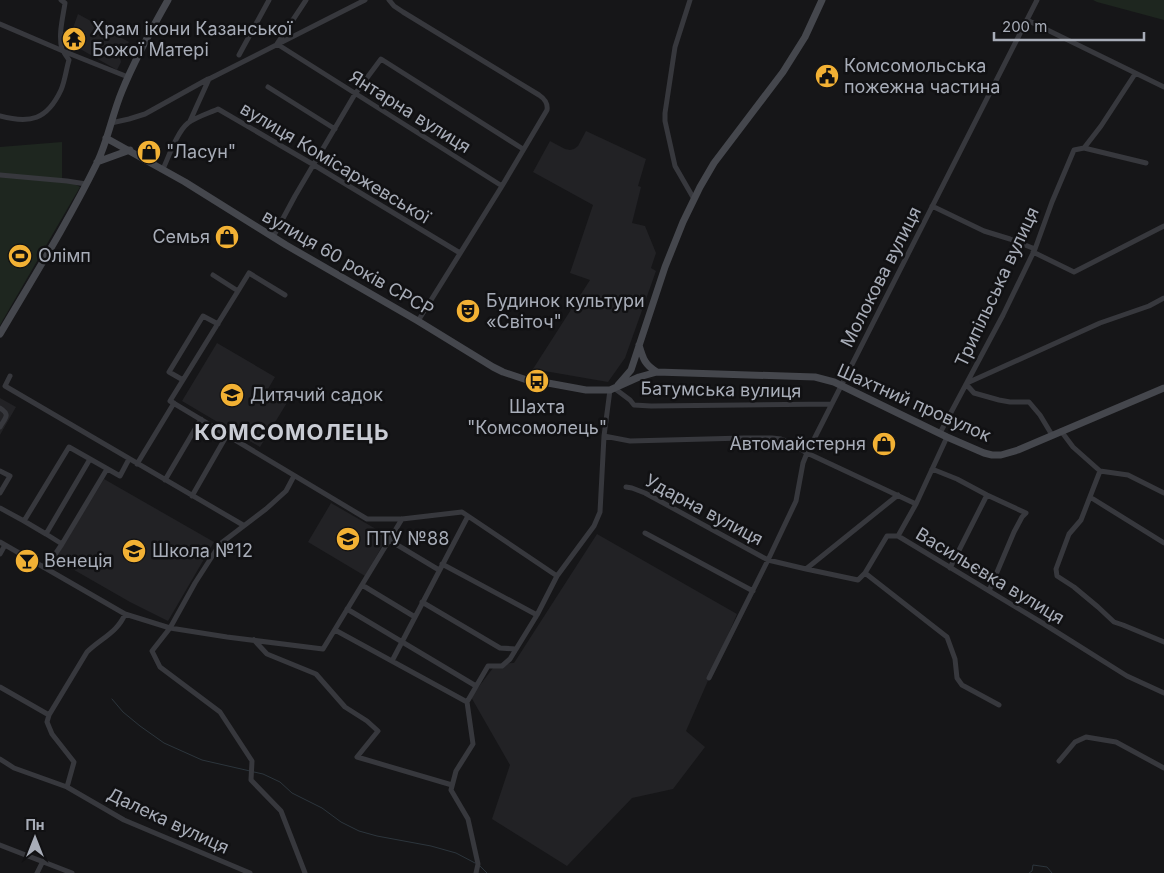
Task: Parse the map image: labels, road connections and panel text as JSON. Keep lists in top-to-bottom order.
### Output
{
  "streets": {
    "street": [
      "Янтарна вулиця",
      "вулиця Комісаржевської",
      "вулиця 60 років СРСР",
      "Молокова вулиця",
      "Трипільська вулиця",
      "Батумська вулиця",
      "Шахтний провулок",
      "Ударна вулиця",
      "Васильєвка вулиця",
      "Далека вулиця"
    ]
  },
  "crossings": [
    ["вулиця Комісаржевської", "вулиця 60 років СРСР"],
    ["вулиця 60 років СРСР", "Батумська вулиця"],
    ["вулиця 60 років СРСР", "Шахтний провулок"],
    ["Молокова вулиця", "Батумська вулиця"],
    ["Молокова вулиця", "Шахтний провулок"],
    ["Молокова вулиця", "Ударна вулиця"],
    ["Трипільська вулиця", "Шахтний провулок"],
    ["Трипільська вулиця", "Васильєвка вулиця"],
    ["Батумська вулиця", "Шахтний провулок"],
    ["Шахтний провулок", "Васильєвка вулиця"]
  ],
  "districts": ["КОМСОМОЛЕЦЬ"],
  "places": {
    "temple": ["Храм ікони Казанської Божої Матері"],
    "public building": ["Комсомольська пожежна частина"],
    "shop": ["\"Ласун\"", "Семья", "Автомайстерня"],
    "sports": ["Олімп"],
    "theatre": ["Будинок культури «Світоч\""],
    "bus stop": ["Шахта \"Комсомолець\""],
    "school or university": ["Дитячий садок", "ПТУ №88", "Школа №12"],
    "bar": ["Венеція"]
  },
  "scale_bar": "200 m",
  "north": "top"
}
